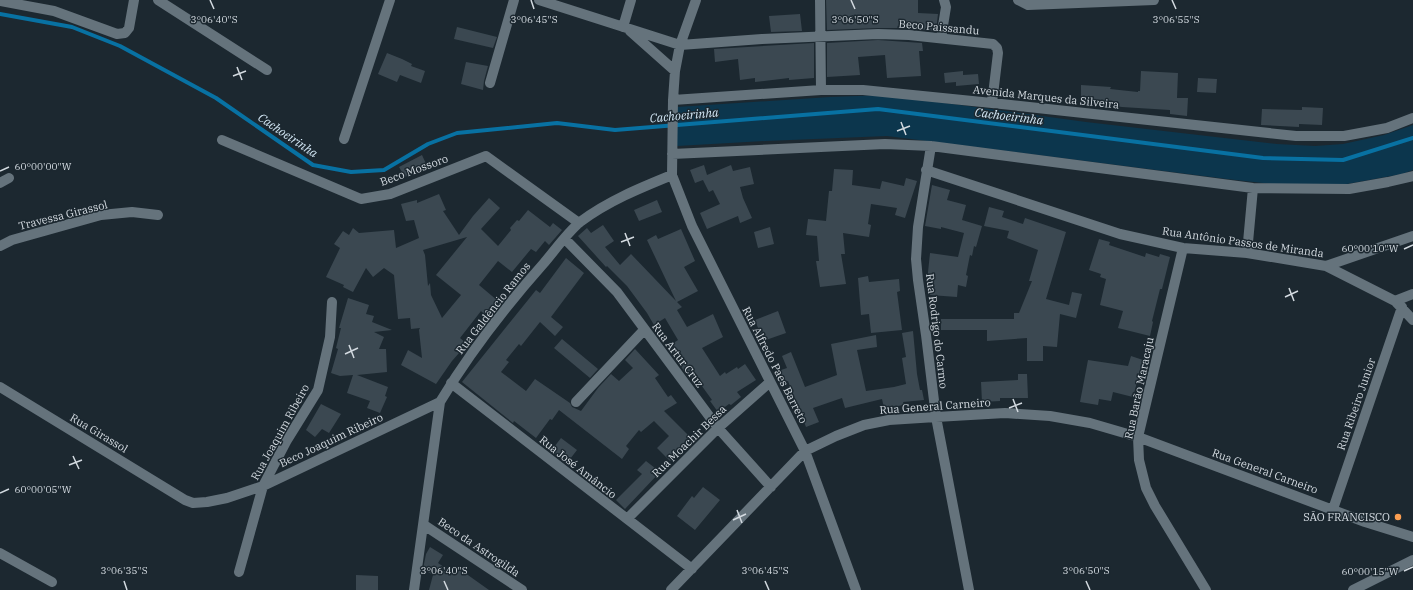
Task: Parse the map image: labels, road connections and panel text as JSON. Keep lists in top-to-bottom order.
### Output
{
  "streets": {
    "street": [
      "Beco Paissandu",
      "Avenida Marques da Silveira",
      "Beco Mossoro",
      "Travessa Girassol",
      "Rua Antônio Passos de Miranda",
      "Rua Galdêncio Ramos",
      "Rua Rodrigo do Carmo",
      "Rua Artur Cruz",
      "Rua Alfredo Paes Barreto",
      "Rua Barão Maracaju",
      "Rua Ribeiro Junior",
      "Rua General Carneiro",
      "Rua Joaquim Ribeiro",
      "Rua Girassol",
      "Beco Joaquim Ribeiro",
      "Rua Moachir Bessa",
      "Rua José Amâncio",
      "Beco da Astrogilda"
    ]
  },
  "crossings": [
    ["Beco Paissandu", "Avenida Marques da Silveira"],
    ["Beco Paissandu", "Rua Alfredo Paes Barreto"],
    ["Avenida Marques da Silveira", "Rua Alfredo Paes Barreto"],
    ["Beco Mossoro", "Rua Galdêncio Ramos"],
    ["Rua Antônio Passos de Miranda", "Rua Rodrigo do Carmo"],
    ["Rua Antônio Passos de Miranda", "Rua Barão Maracaju"],
    ["Rua Antônio Passos de Miranda", "Rua Ribeiro Junior"],
    ["Rua Galdêncio Ramos", "Rua Artur Cruz"],
    ["Rua Galdêncio Ramos", "Rua Alfredo Paes Barreto"],
    ["Rua Galdêncio Ramos", "Beco Joaquim Ribeiro"],
    ["Rua Galdêncio Ramos", "Rua José Amâncio"],
    ["Rua Galdêncio Ramos", "Beco da Astrogilda"],
    ["Rua Rodrigo do Carmo", "Rua General Carneiro"],
    ["Rua Artur Cruz", "Rua General Carneiro"],
    ["Rua Artur Cruz", "Rua Moachir Bessa"],
    ["Rua Alfredo Paes Barreto", "Rua General Carneiro"],
    ["Rua Alfredo Paes Barreto", "Rua Moachir Bessa"],
    ["Rua Barão Maracaju", "Rua General Carneiro"],
    ["Rua Ribeiro Junior", "Rua General Carneiro"],
    ["Rua General Carneiro", "Rua José Amâncio"],
    ["Rua Joaquim Ribeiro", "Beco Joaquim Ribeiro"],
    ["Rua Girassol", "Beco Joaquim Ribeiro"],
    ["Rua Moachir Bessa", "Rua José Amâncio"]
  ],
  "water": ["Cachoeirinha"],
  "places": ["SÃO FRANCISCO"],
  "coordinates": [
    "3°06'40\"S",
    "3°06'45\"S",
    "3°06'50\"S",
    "3°06'55\"S",
    "60°00'00\"W",
    "60°00'10\"W",
    "60°00'05\"W",
    "3°06'35\"S",
    "60°00'15\"W"
  ]
}
